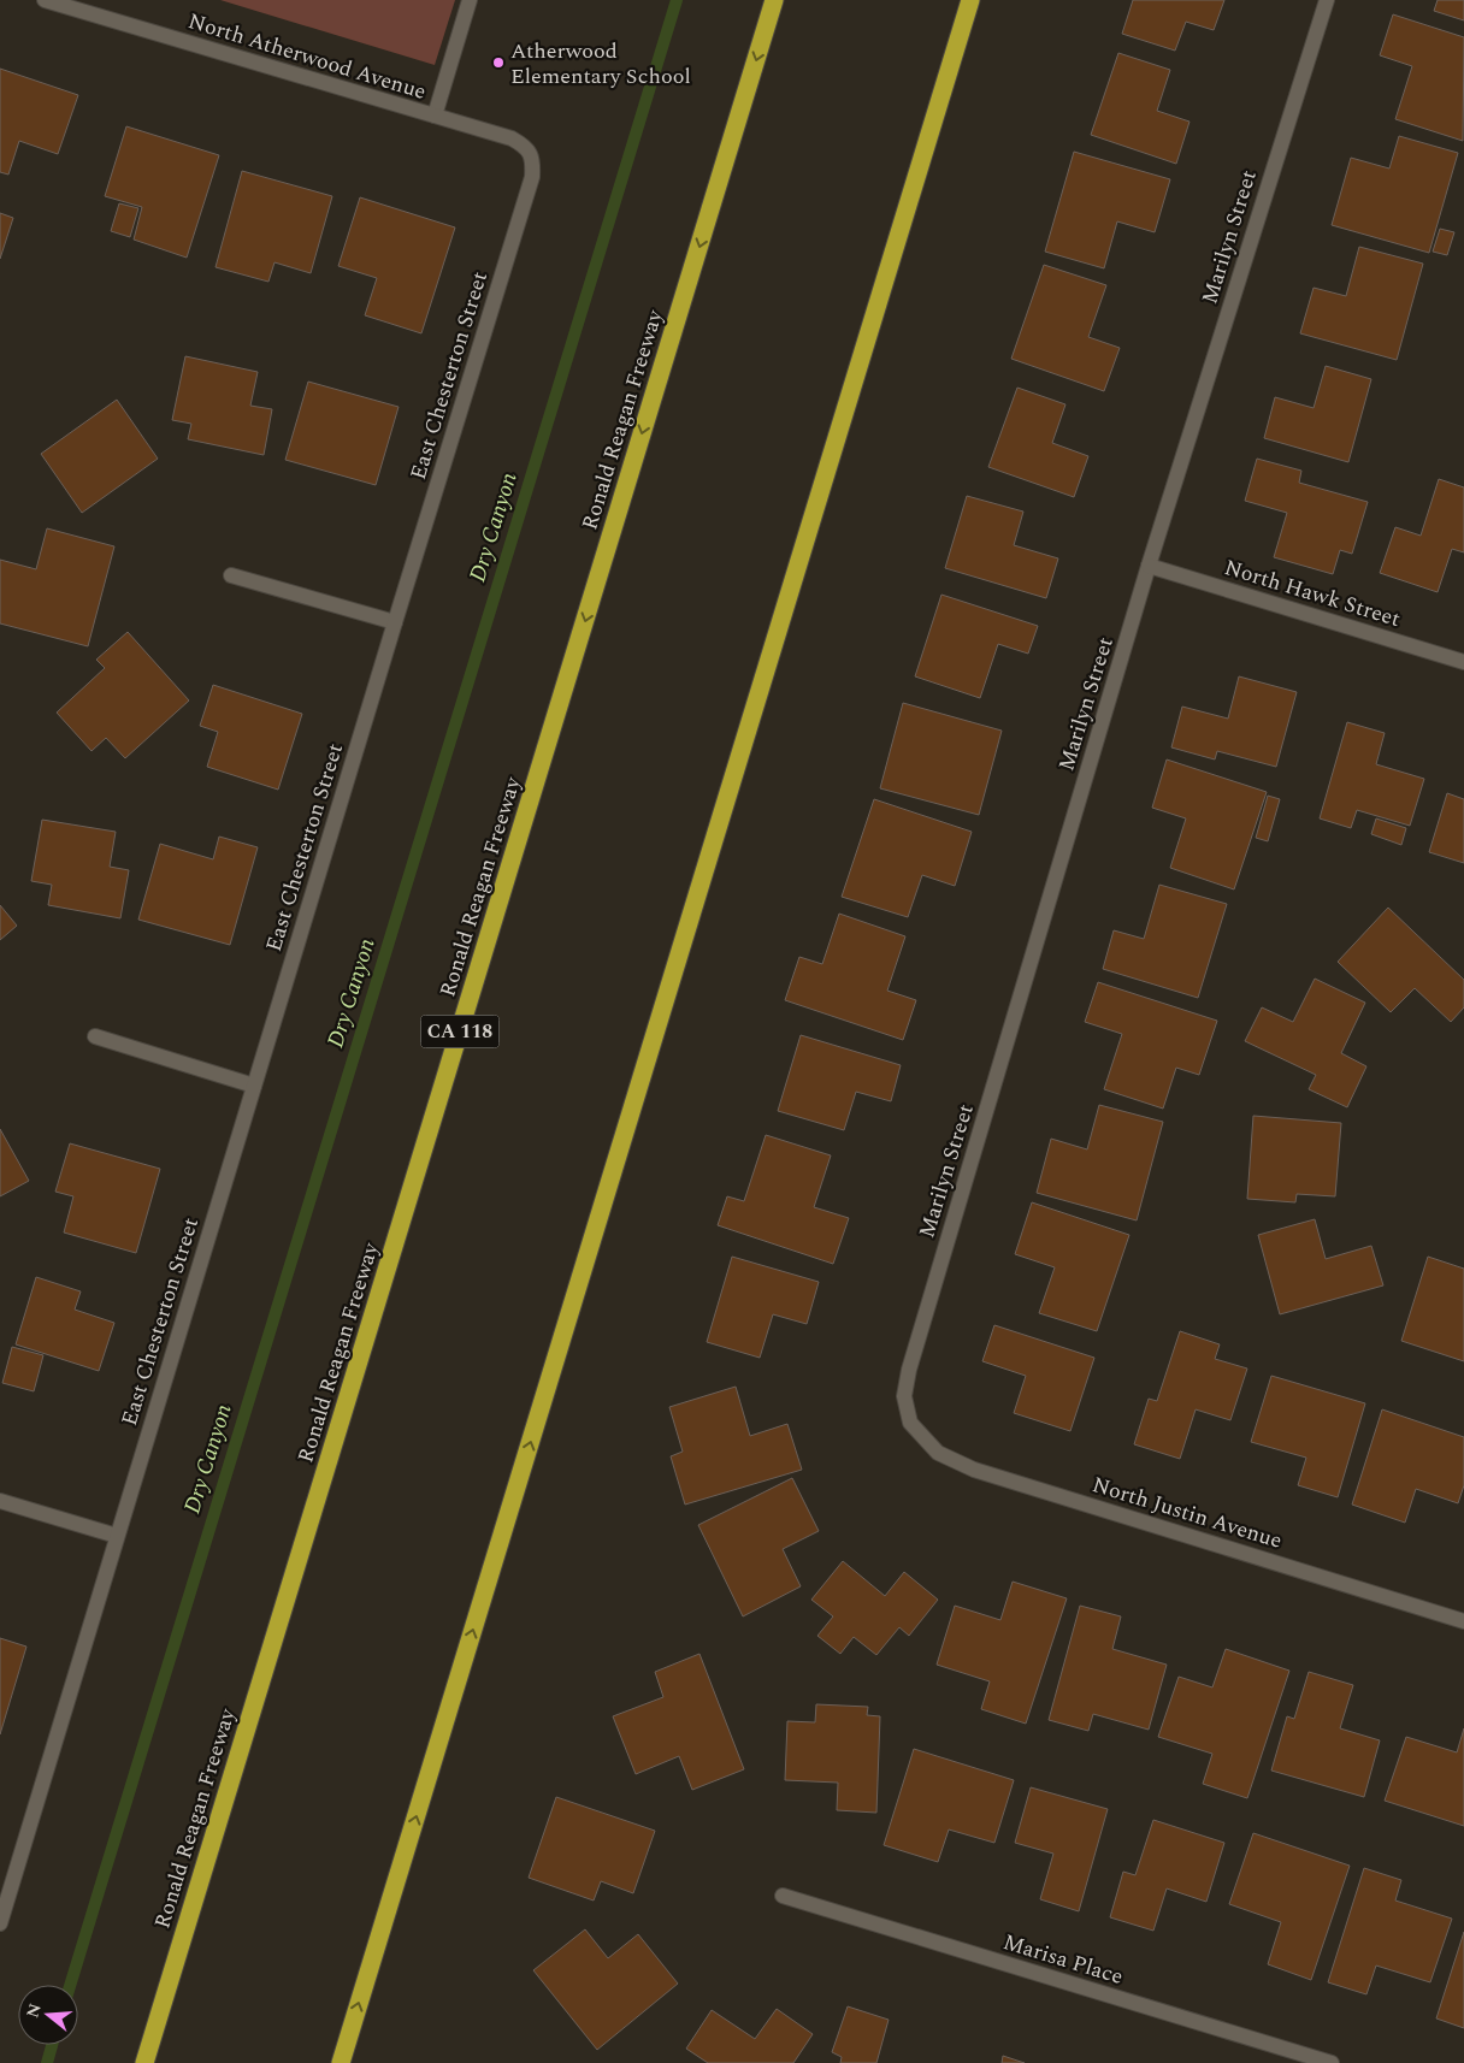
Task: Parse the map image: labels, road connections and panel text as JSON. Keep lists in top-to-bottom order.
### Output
{
  "streets": {
    "highway": ["Ronald Reagan Freeway", "CA 118"],
    "street": [
      "North Atherwood Avenue",
      "Marilyn Street",
      "East Chesterton Street",
      "North Hawk Street",
      "North Justin Avenue",
      "Marisa Place"
    ]
  },
  "crossings": [
    ["North Atherwood Avenue", "East Chesterton Street"],
    ["Marilyn Street", "North Hawk Street"],
    ["Marilyn Street", "North Justin Avenue"]
  ],
  "one_way": ["Ronald Reagan Freeway"],
  "water": ["Dry Canyon"],
  "places": ["Atherwood Elementary School"],
  "north": "left"
}
